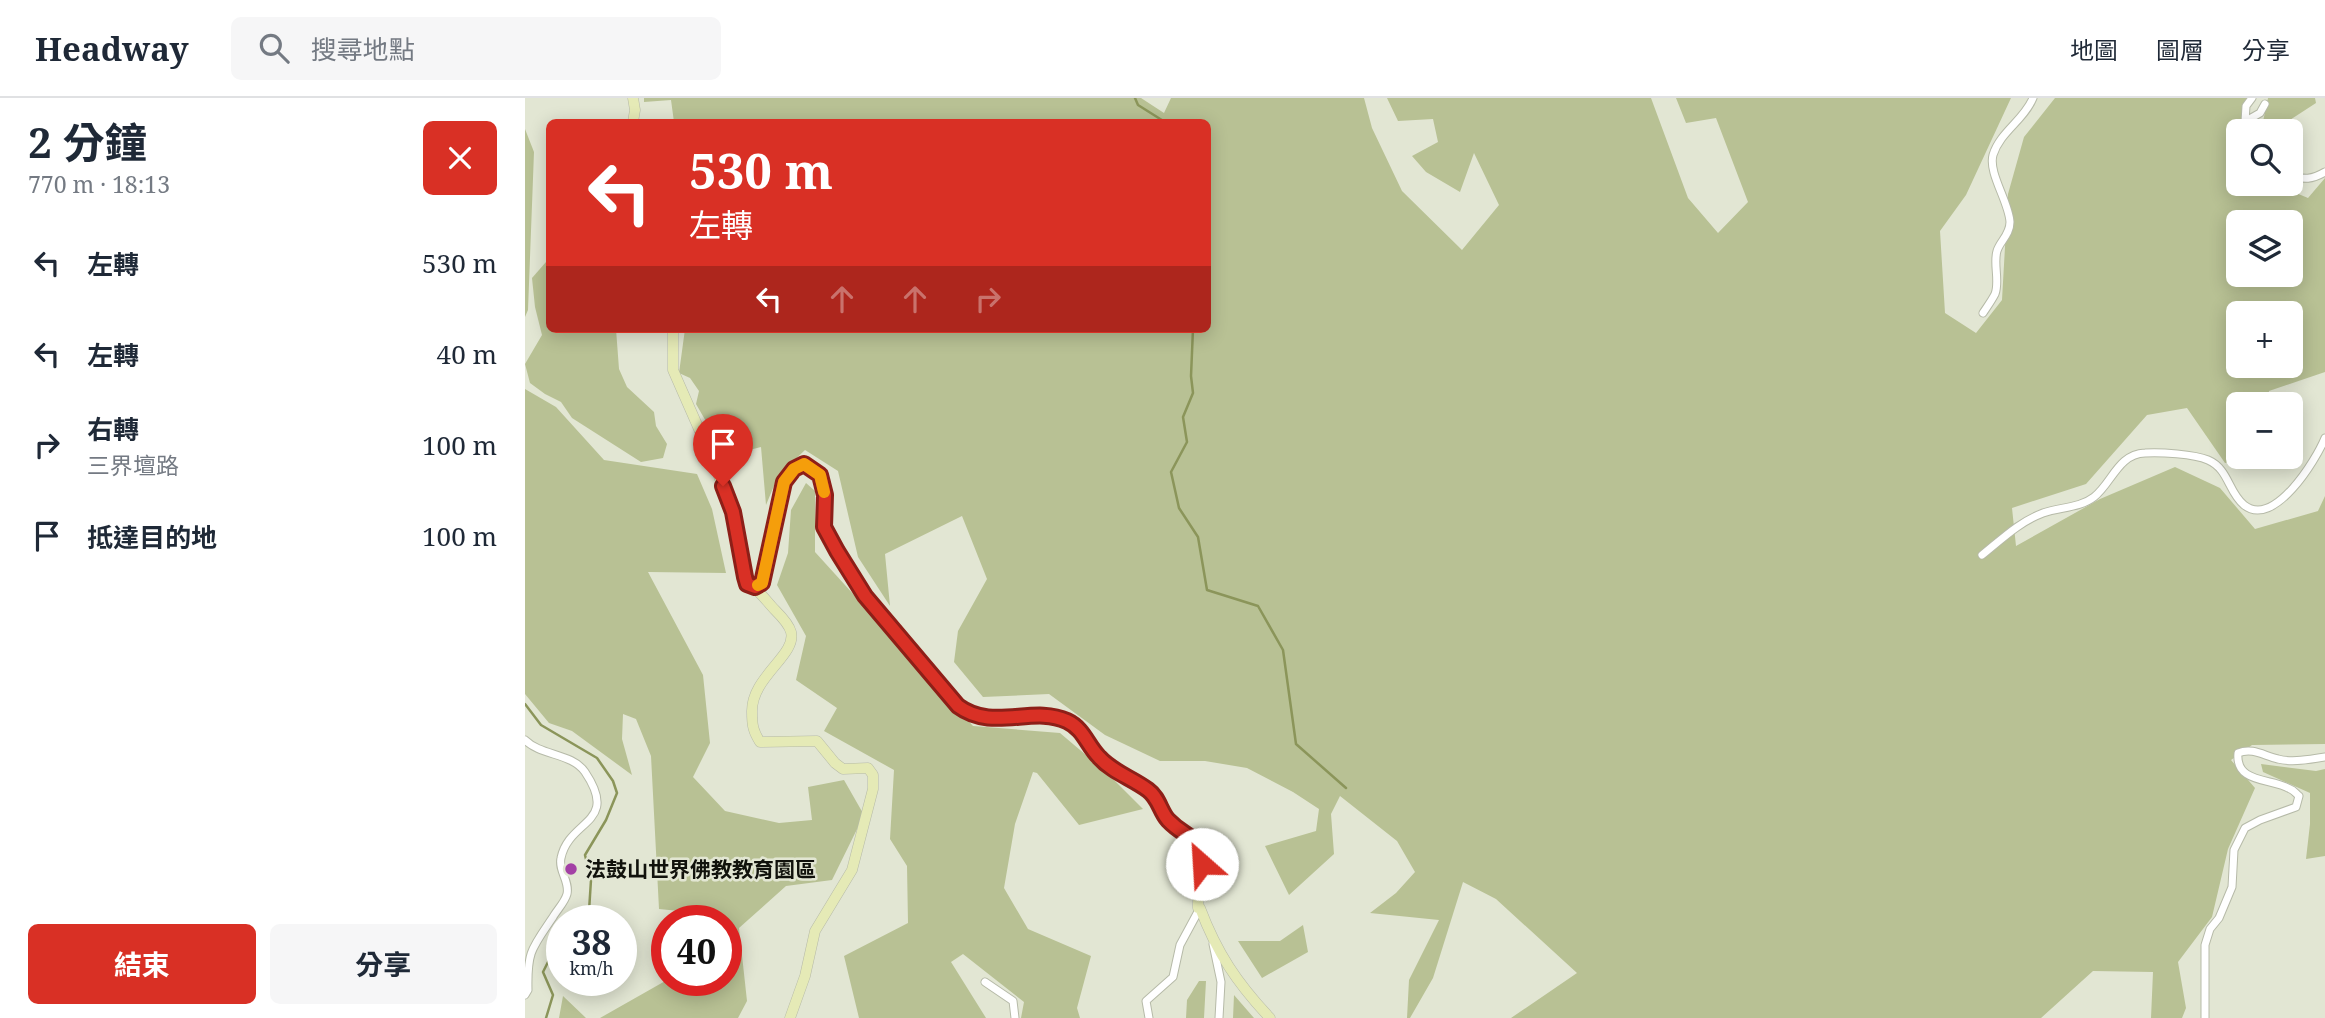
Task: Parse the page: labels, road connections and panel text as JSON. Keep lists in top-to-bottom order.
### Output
{
  "places": ["法鼓山世界佛教教育園區"],
  "page": {
    "header": "Headway",
    "search": "搜尋地點",
    "nav": ["地圖", "圖層", "分享"],
    "heading": ["2 分鐘", "770 m · 18:13"],
    "map_buttons": ["+", "−"],
    "turn": ["530 m", "左轉"],
    "list": [
      {
        "name": "左轉",
        "value": "530 m"
      },
      {
        "name": "左轉",
        "value": "40 m"
      },
      {
        "name": "右轉",
        "note": "三界壇路",
        "value": "100 m"
      },
      {
        "name": "抵達目的地",
        "value": "100 m"
      }
    ],
    "speed": "38 km/h",
    "limit": "40",
    "buttons": ["結束", "分享"]
  }
}
